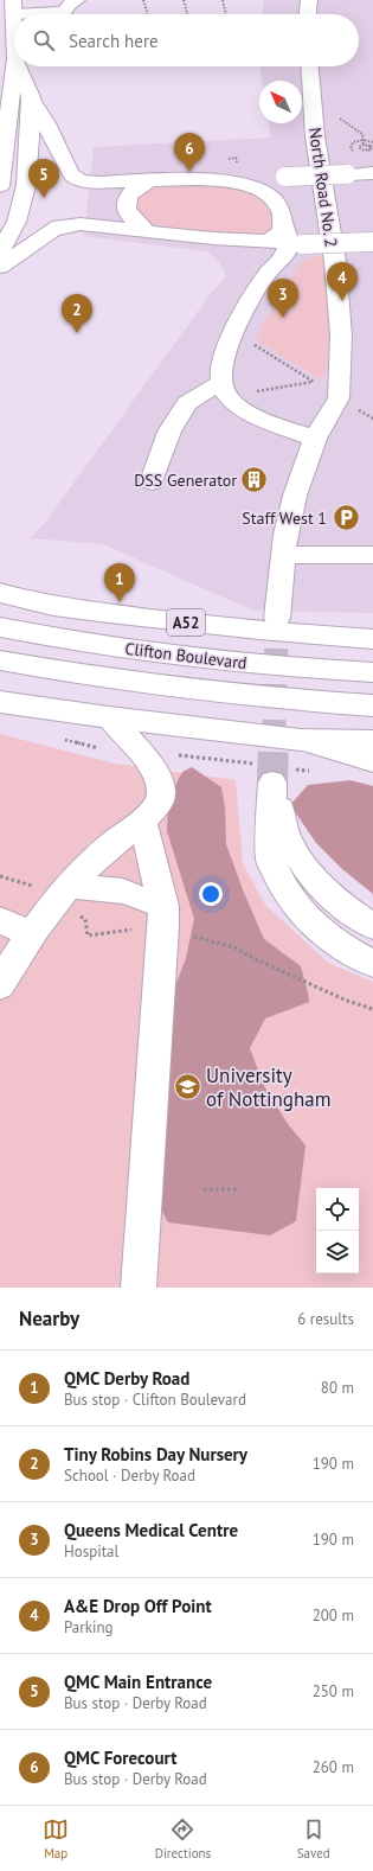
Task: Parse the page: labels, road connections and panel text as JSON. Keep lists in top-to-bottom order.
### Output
{
  "streets": {
    "main road": ["North Road No. 2", "A52", "Clifton Boulevard"]
  },
  "places": {
    "building": ["DSS Generator"],
    "parking": ["Staff West 1"],
    "school or university": ["University of Nottingham"]
  },
  "north": "top left",
  "page": {
    "search": "Search here",
    "pins": [
      "6",
      "5",
      "4",
      "3",
      "2",
      "1"
    ],
    "heading": ["Nearby", "6 results"],
    "list": [
      {
        "mark": "1",
        "name": "QMC Derby Road",
        "note": "Bus stop · Clifton Boulevard",
        "value": "80 m"
      },
      {
        "mark": "2",
        "name": "Tiny Robins Day Nursery",
        "note": "School · Derby Road",
        "value": "190 m"
      },
      {
        "mark": "3",
        "name": "Queens Medical Centre",
        "note": "Hospital",
        "value": "190 m"
      },
      {
        "mark": "4",
        "name": "A&E Drop Off Point",
        "note": "Parking",
        "value": "200 m"
      },
      {
        "mark": "5",
        "name": "QMC Main Entrance",
        "note": "Bus stop · Derby Road",
        "value": "250 m"
      },
      {
        "mark": "6",
        "name": "QMC Forecourt",
        "note": "Bus stop · Derby Road",
        "value": "260 m"
      }
    ],
    "nav": ["Map", "Directions", "Saved"]
  }
}
